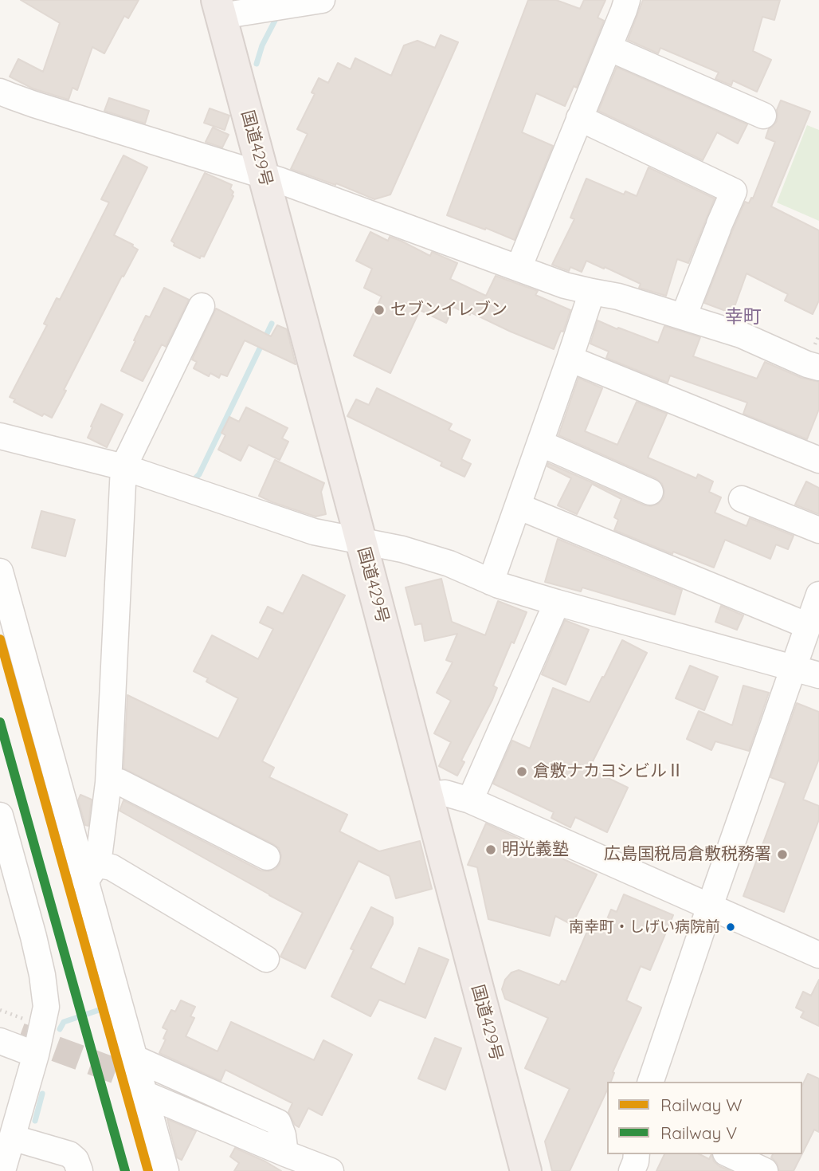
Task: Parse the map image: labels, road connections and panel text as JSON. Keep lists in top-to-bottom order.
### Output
{
  "streets": {
    "highway": ["国道429号"]
  },
  "districts": ["幸町"],
  "places": [
    "セブンイレブン",
    "倉敷ナカヨシビルⅡ",
    "明光義塾",
    "広島国税局倉敷税務署",
    "南幸町・しげい病院前"
  ],
  "lines": ["rail line W", "rail line V"],
  "legend": ["Railway W", "Railway V"]
}
